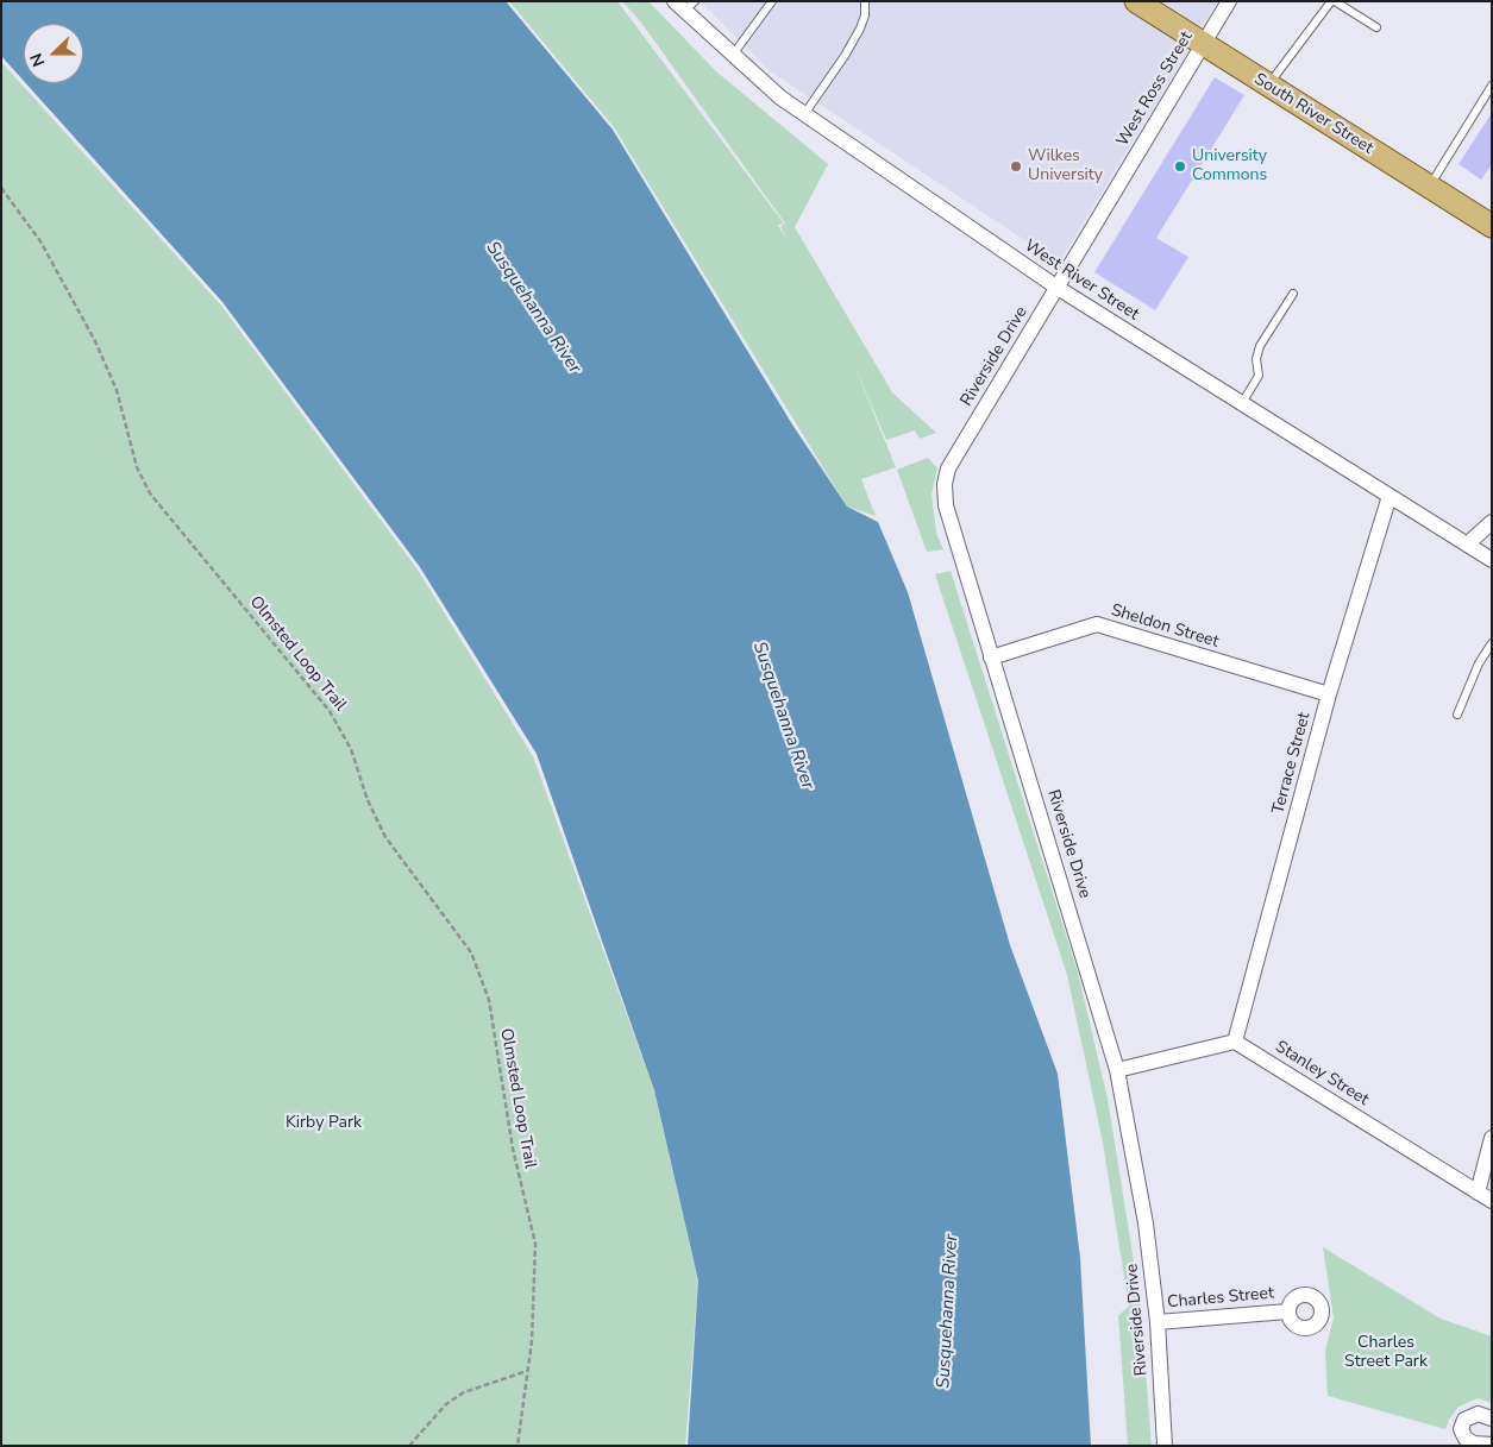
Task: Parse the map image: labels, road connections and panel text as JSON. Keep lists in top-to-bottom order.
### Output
{
  "streets": {
    "main road": ["South River Street"],
    "street": [
      "West Ross Street",
      "West River Street",
      "Riverside Drive",
      "Sheldon Street",
      "Terrace Street",
      "Stanley Street",
      "Charles Street"
    ],
    "path": ["Olmsted Loop Trail"]
  },
  "crossings": [
    ["West Ross Street", "South River Street"],
    ["West Ross Street", "West River Street"],
    ["West Ross Street", "Riverside Drive"],
    ["West River Street", "Riverside Drive"],
    ["West River Street", "Terrace Street"],
    ["Riverside Drive", "Sheldon Street"],
    ["Riverside Drive", "Charles Street"],
    ["Sheldon Street", "Terrace Street"],
    ["Terrace Street", "Stanley Street"]
  ],
  "water": ["Susquehanna River"],
  "parks": ["Kirby Park", "Charles Street Park"],
  "places": ["Wilkes University", "University Commons"],
  "north": "left"
}
